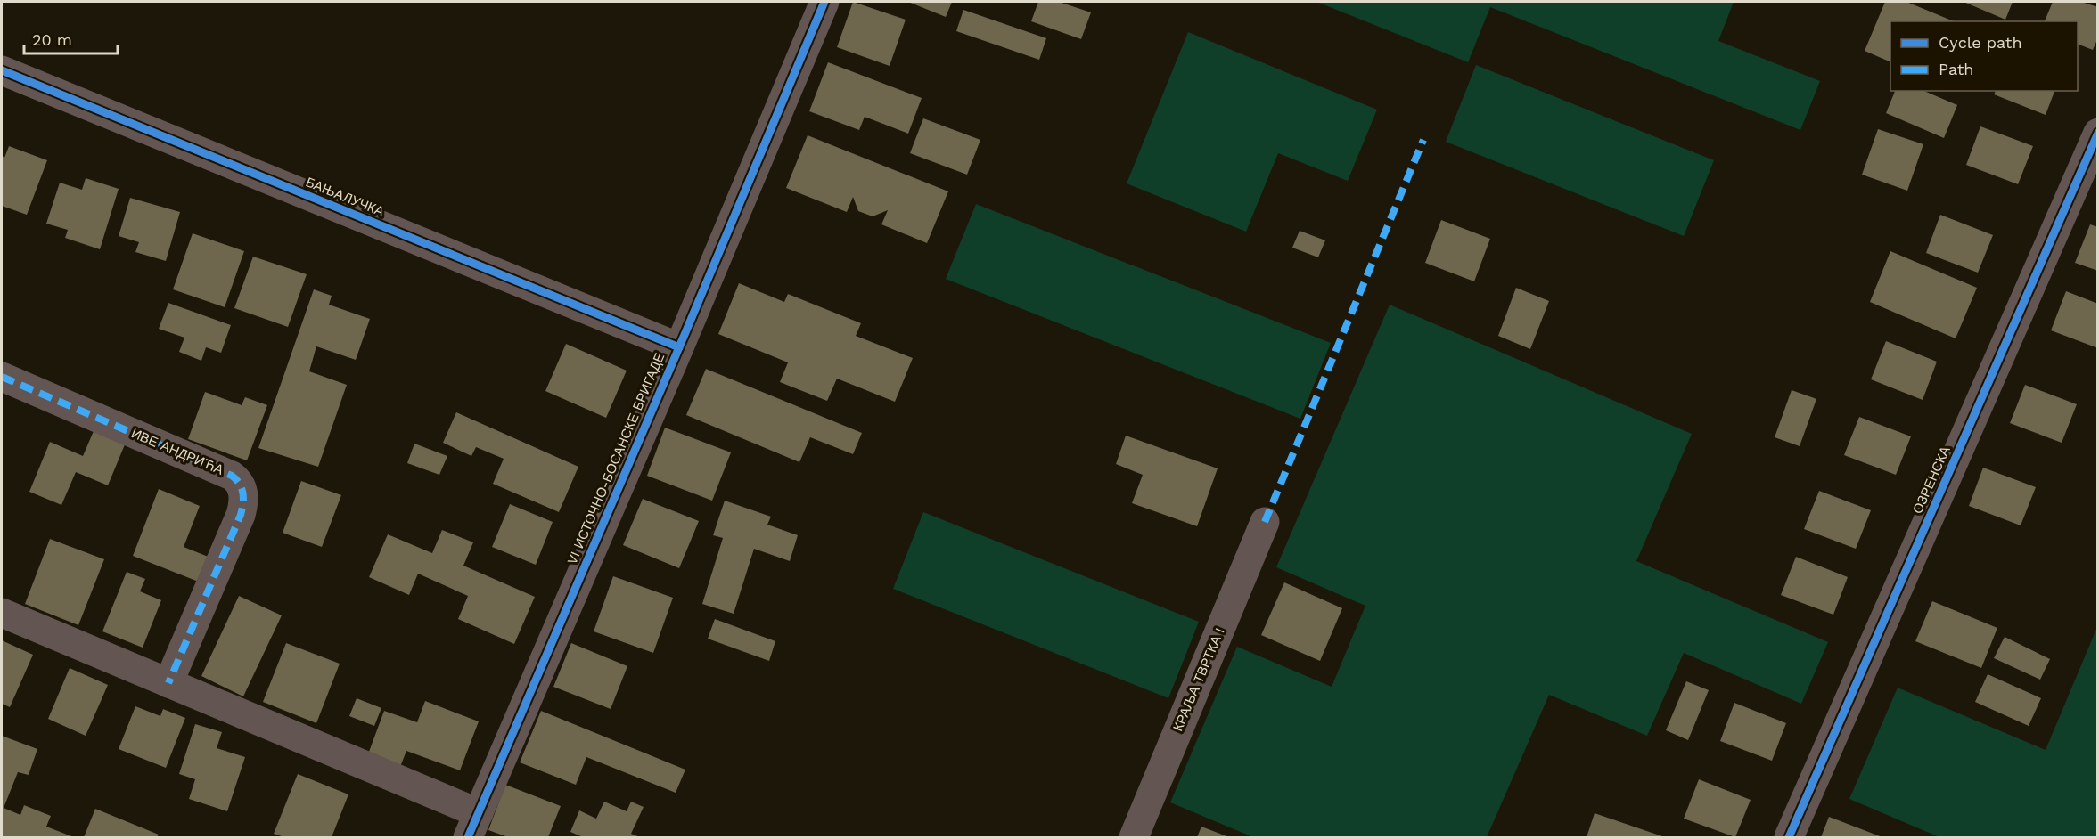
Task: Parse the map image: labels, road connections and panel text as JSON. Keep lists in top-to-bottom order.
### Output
{
  "streets": {
    "street": [
      "БАЊАЛУЧКА",
      "ИВЕ АНДРИЋА",
      "VI ИСТОЧНО-БОСАНСКЕ БРИГАДЕ",
      "ОЗРЕНСКА",
      "КРАЉА ТВРТКА I"
    ]
  },
  "crossings": [
    ["БАЊАЛУЧКА", "VI ИСТОЧНО-БОСАНСКЕ БРИГАДЕ"]
  ],
  "legend": ["Cycle path", "Path"],
  "scale_bar": "20 m"
}
